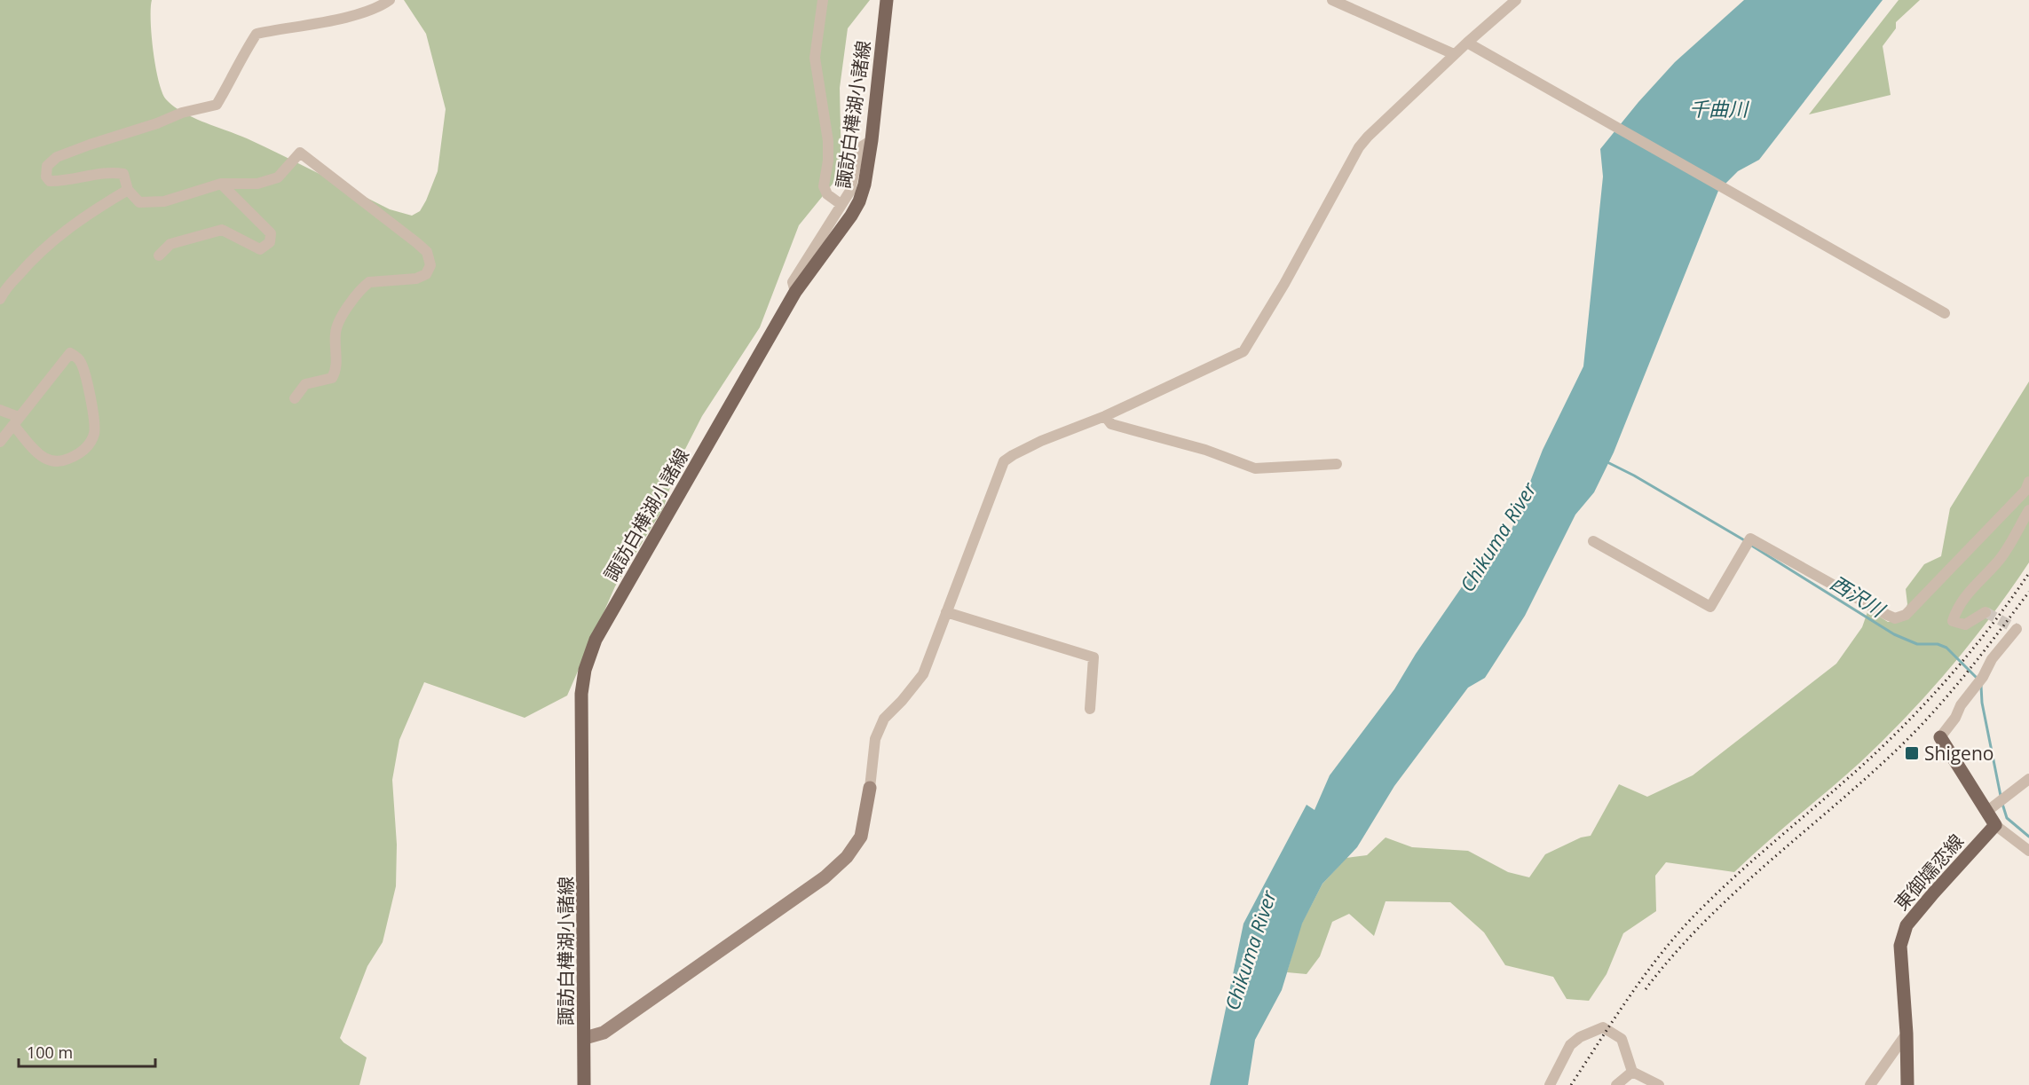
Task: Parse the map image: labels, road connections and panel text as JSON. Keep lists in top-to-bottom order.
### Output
{
  "streets": {
    "main road": ["諏訪白樺湖小諸線", "東御嬬恋線"]
  },
  "water": ["千曲川", "Chikuma River", "西沢川"],
  "places": {
    "transit": ["Shigeno"]
  },
  "scale_bar": "100 m"
}
